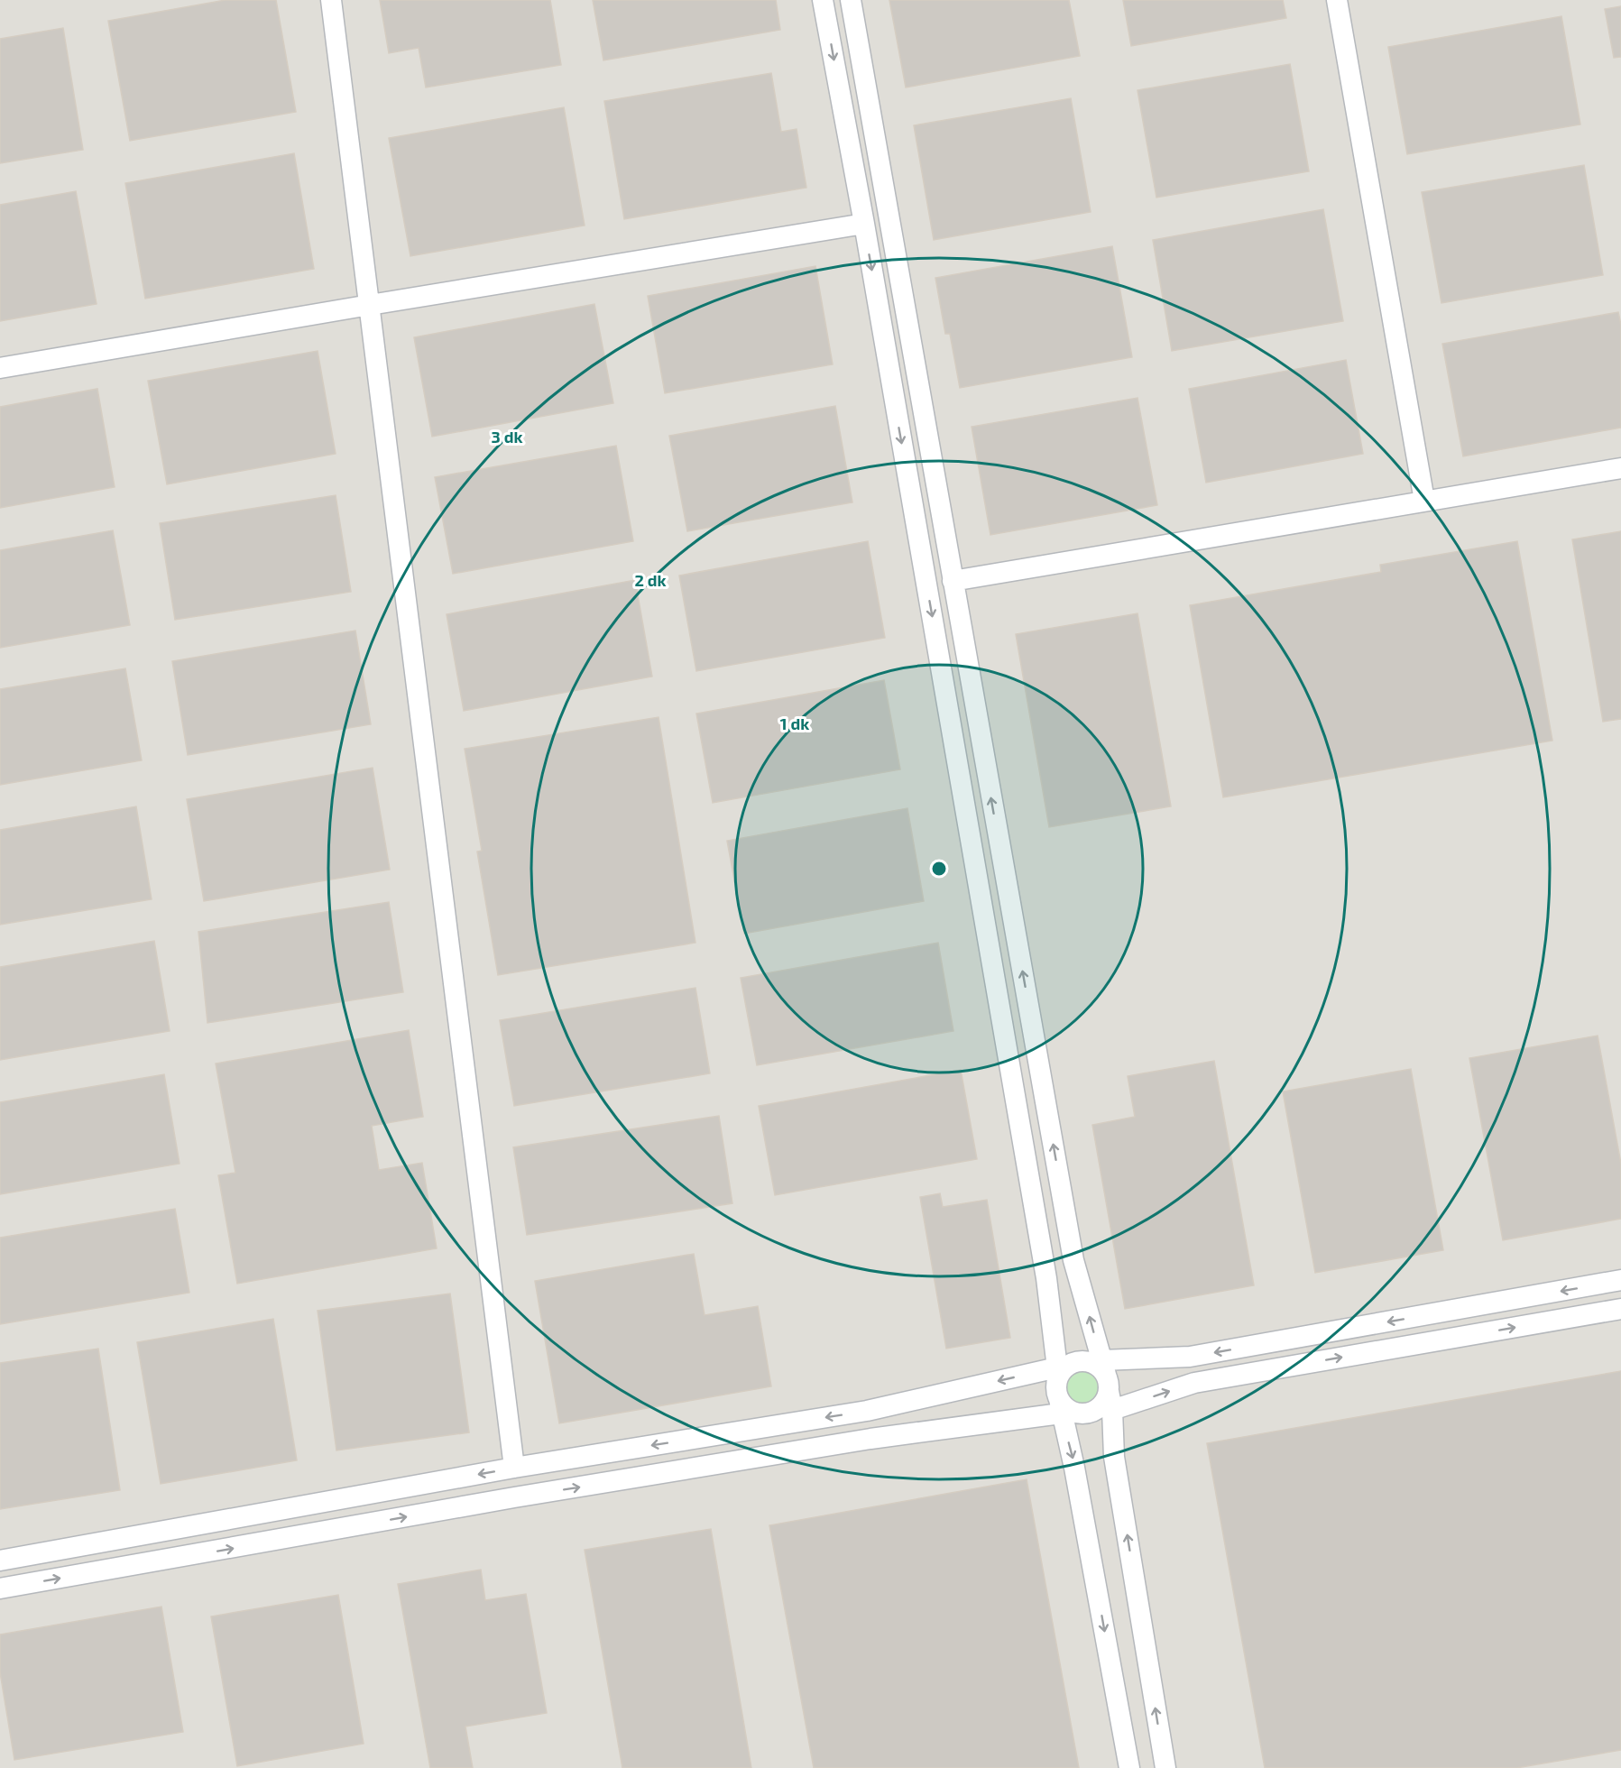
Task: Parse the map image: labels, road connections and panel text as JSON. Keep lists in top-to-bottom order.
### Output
{
  "rings": ["3 dk", "2 dk", "1 dk"]
}
